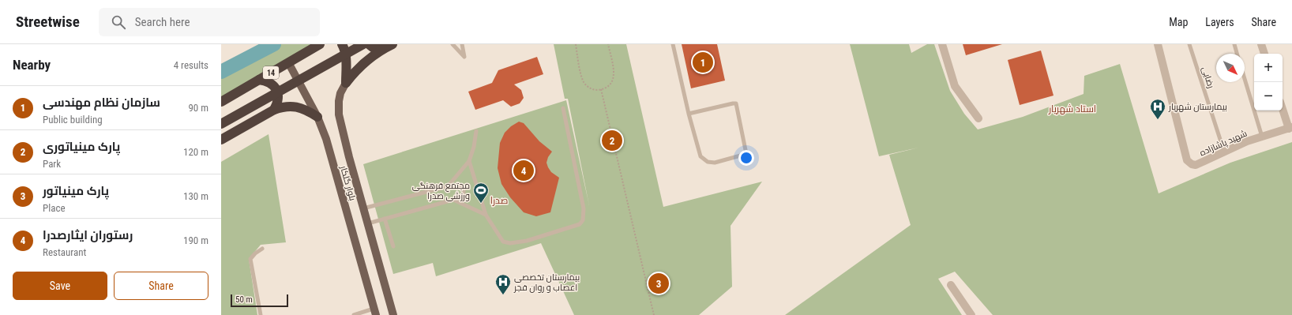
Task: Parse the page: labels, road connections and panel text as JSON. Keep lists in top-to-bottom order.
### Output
{
  "streets": {
    "highway": ["14"],
    "main road": ["بلوار گلکار"],
    "street": ["شهید پاشازاده"],
    "lane": ["رضایی"]
  },
  "crossings": [
    ["14", "بلوار گلکار"],
    ["رضایی", "شهید پاشازاده"]
  ],
  "districts": ["استاد شهریار", "صدرا"],
  "places": {
    "hospital": ["بیمارستان شهریار", "بیمارستان تخصصی اعصاب و روان فجر"],
    "sports": ["مجتمع فرهنگی ورزشی صدرا"]
  },
  "scale_bar": "50 m",
  "north": "bottom right",
  "page": {
    "header": "Streetwise",
    "search": "Search here",
    "nav": ["Map", "Layers", "Share"],
    "heading": ["Nearby", "4 results"],
    "pins": [
      "1",
      "2",
      "4",
      "3"
    ],
    "map_buttons": ["+", "−"],
    "list": [
      {
        "mark": "1",
        "name": "سازمان نظام مهندسی",
        "note": "Public building",
        "value": "90 m"
      },
      {
        "mark": "2",
        "name": "پارک مینیاتوری",
        "note": "Park",
        "value": "120 m"
      },
      {
        "mark": "3",
        "name": "پارک مینیاتور",
        "note": "Place",
        "value": "130 m"
      },
      {
        "mark": "4",
        "name": "رستوران ایثارصدرا",
        "note": "Restaurant",
        "value": "190 m"
      }
    ],
    "buttons": ["Save", "Share"],
    "scale": "50 m"
  }
}
